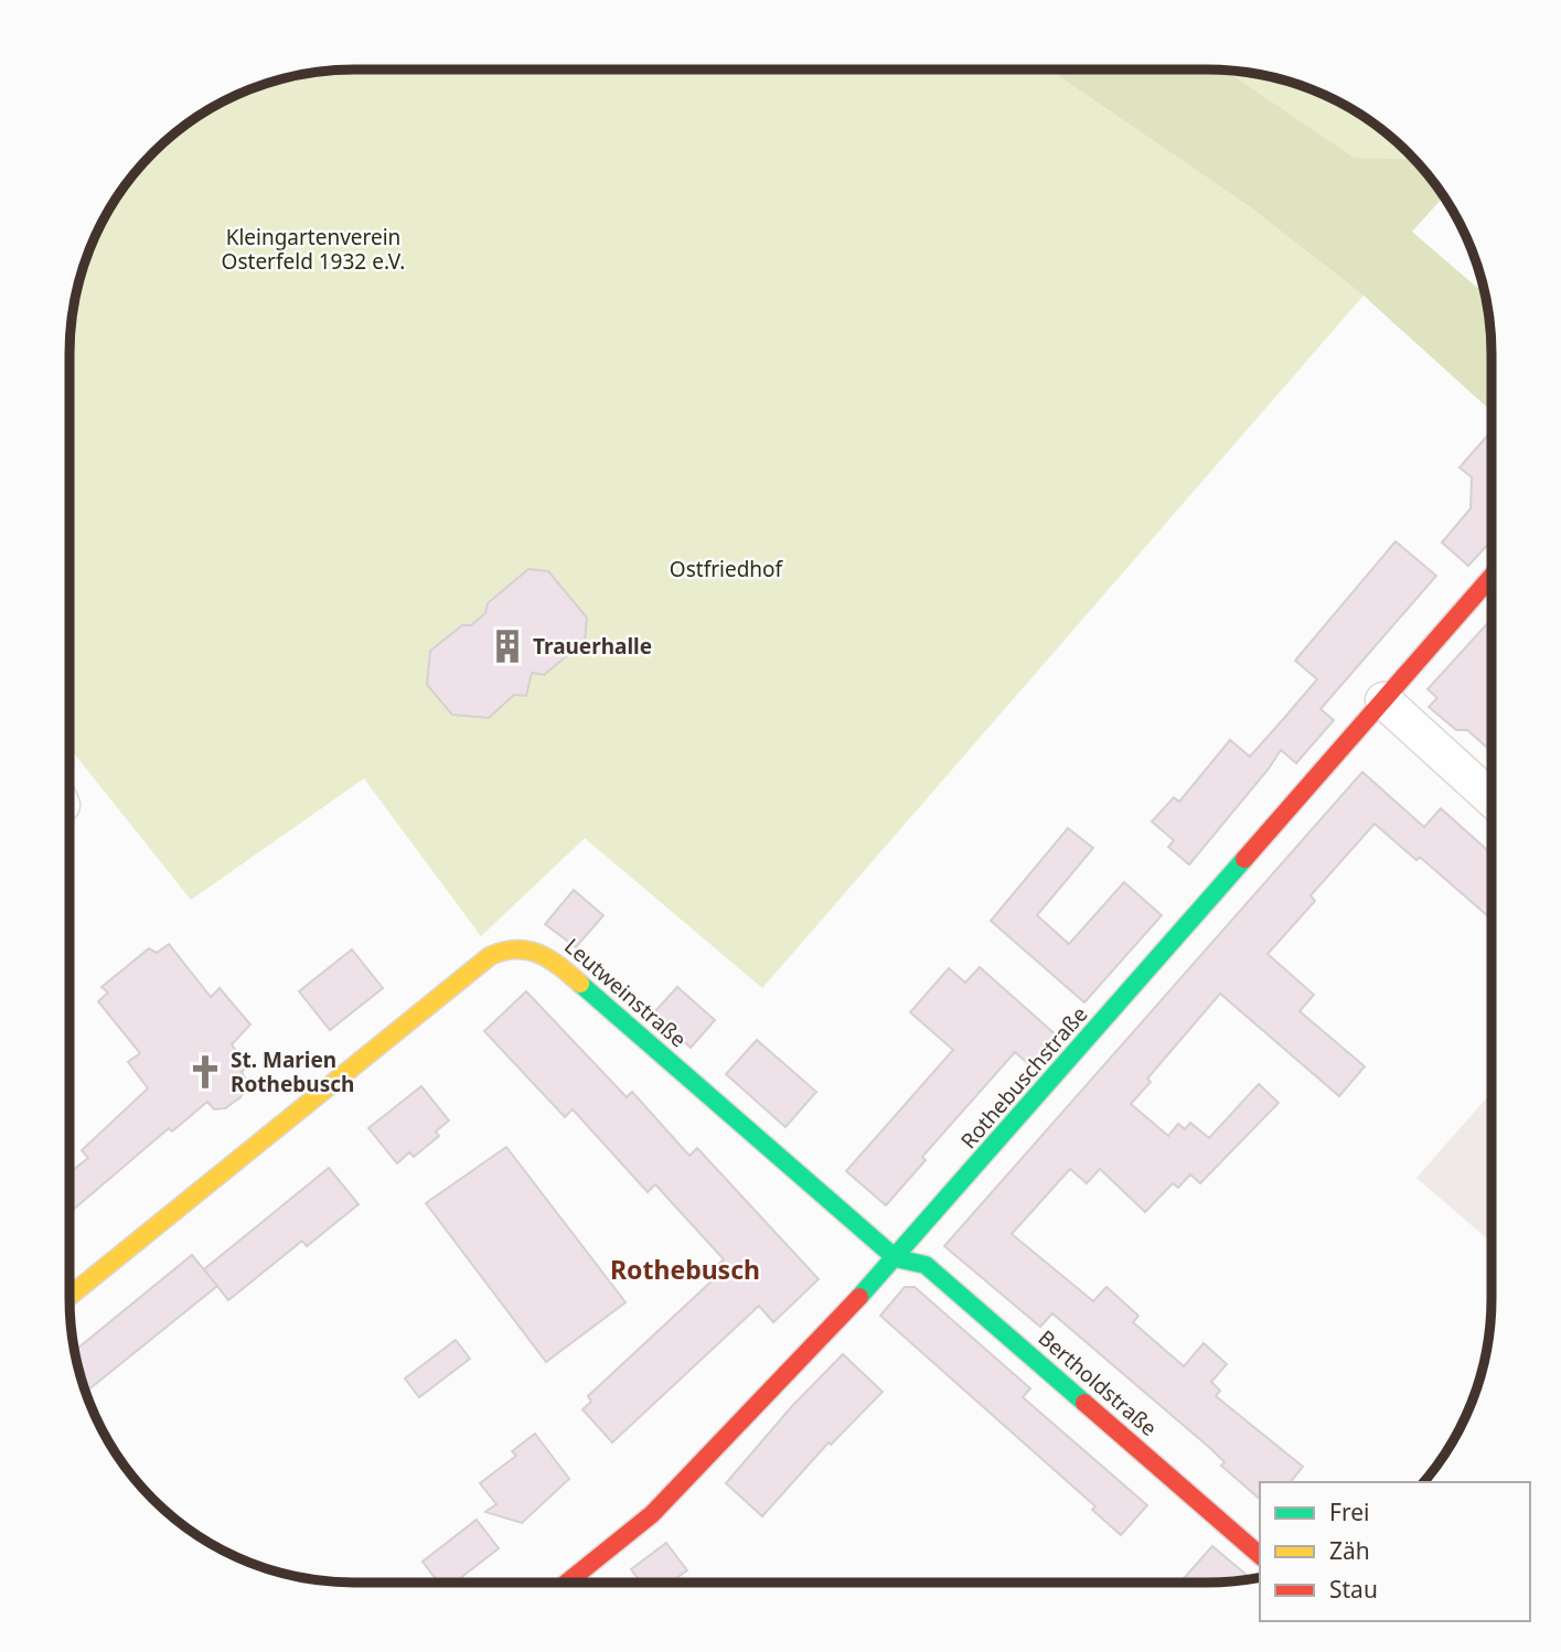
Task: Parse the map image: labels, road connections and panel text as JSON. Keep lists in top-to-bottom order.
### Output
{
  "streets": {
    "street": ["Leutweinstraße", "Rothebuschstraße", "Bertholdstraße"]
  },
  "crossings": [
    ["Leutweinstraße", "Rothebuschstraße"],
    ["Leutweinstraße", "Bertholdstraße"],
    ["Rothebuschstraße", "Bertholdstraße"]
  ],
  "districts": ["Rothebusch"],
  "parks": ["Kleingartenverein Osterfeld 1932 e.V.", "Ostfriedhof"],
  "places": {
    "building": ["Trauerhalle"],
    "church": ["St. Marien Rothebusch"]
  },
  "legend": ["Frei", "Zäh", "Stau"]
}
